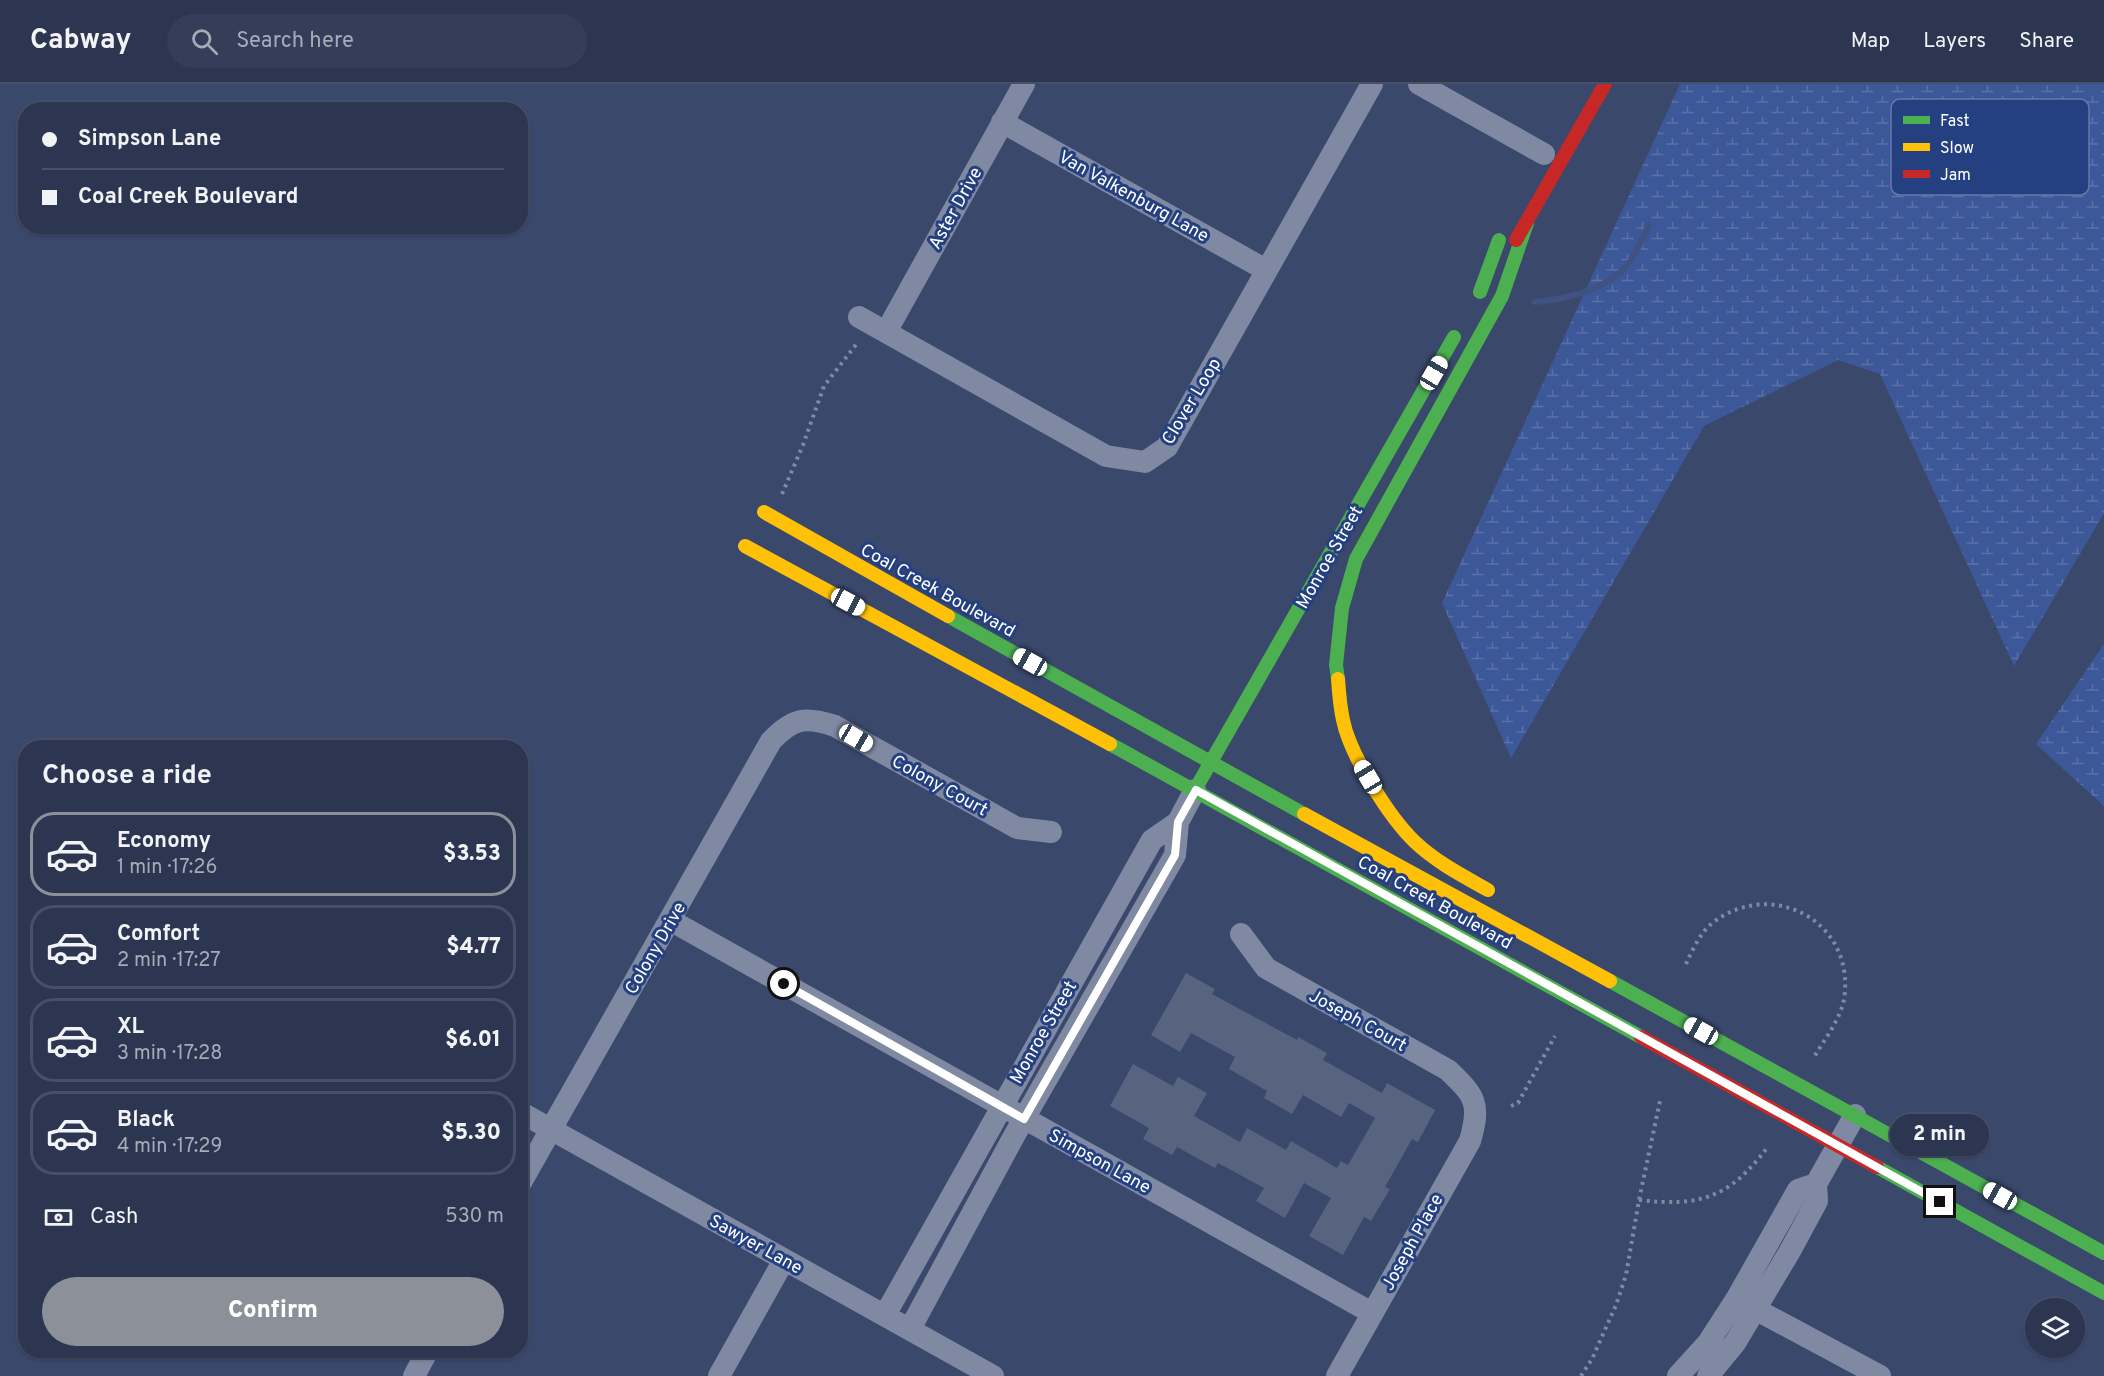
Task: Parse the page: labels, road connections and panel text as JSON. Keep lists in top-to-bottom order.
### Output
{
  "streets": {
    "main road": ["Monroe Street", "Coal Creek Boulevard"],
    "street": [
      "Van Valkenburg Lane",
      "Aster Drive",
      "Clover Loop",
      "Colony Court",
      "Colony Drive",
      "Joseph Court",
      "Simpson Lane",
      "Joseph Place",
      "Sawyer Lane"
    ]
  },
  "crossings": [
    ["Van Valkenburg Lane", "Aster Drive"],
    ["Van Valkenburg Lane", "Clover Loop"],
    ["Aster Drive", "Clover Loop"],
    ["Monroe Street", "Coal Creek Boulevard"],
    ["Monroe Street", "Simpson Lane"],
    ["Monroe Street", "Sawyer Lane"],
    ["Colony Court", "Colony Drive"],
    ["Colony Drive", "Simpson Lane"],
    ["Colony Drive", "Sawyer Lane"],
    ["Joseph Court", "Joseph Place"],
    ["Simpson Lane", "Joseph Place"]
  ],
  "legend": ["Fast", "Slow", "Jam"],
  "page": {
    "header": "Cabway",
    "search": "Search here",
    "nav": ["Map", "Layers", "Share"],
    "banner": ["Simpson Lane", "Coal Creek Boulevard"],
    "heading": "Choose a ride",
    "list": [
      {
        "name": "Economy",
        "note": "1 min · 17:26",
        "value": "$3.53"
      },
      {
        "name": "Comfort",
        "note": "2 min · 17:27",
        "value": "$4.77"
      },
      {
        "name": "XL",
        "note": "3 min · 17:28",
        "value": "$6.01"
      },
      {
        "name": "Black",
        "note": "4 min · 17:29",
        "value": "$5.30"
      }
    ],
    "bubble": "2 min",
    "pay": ["Cash", "530 m"],
    "buttons": "Confirm"
  }
}
